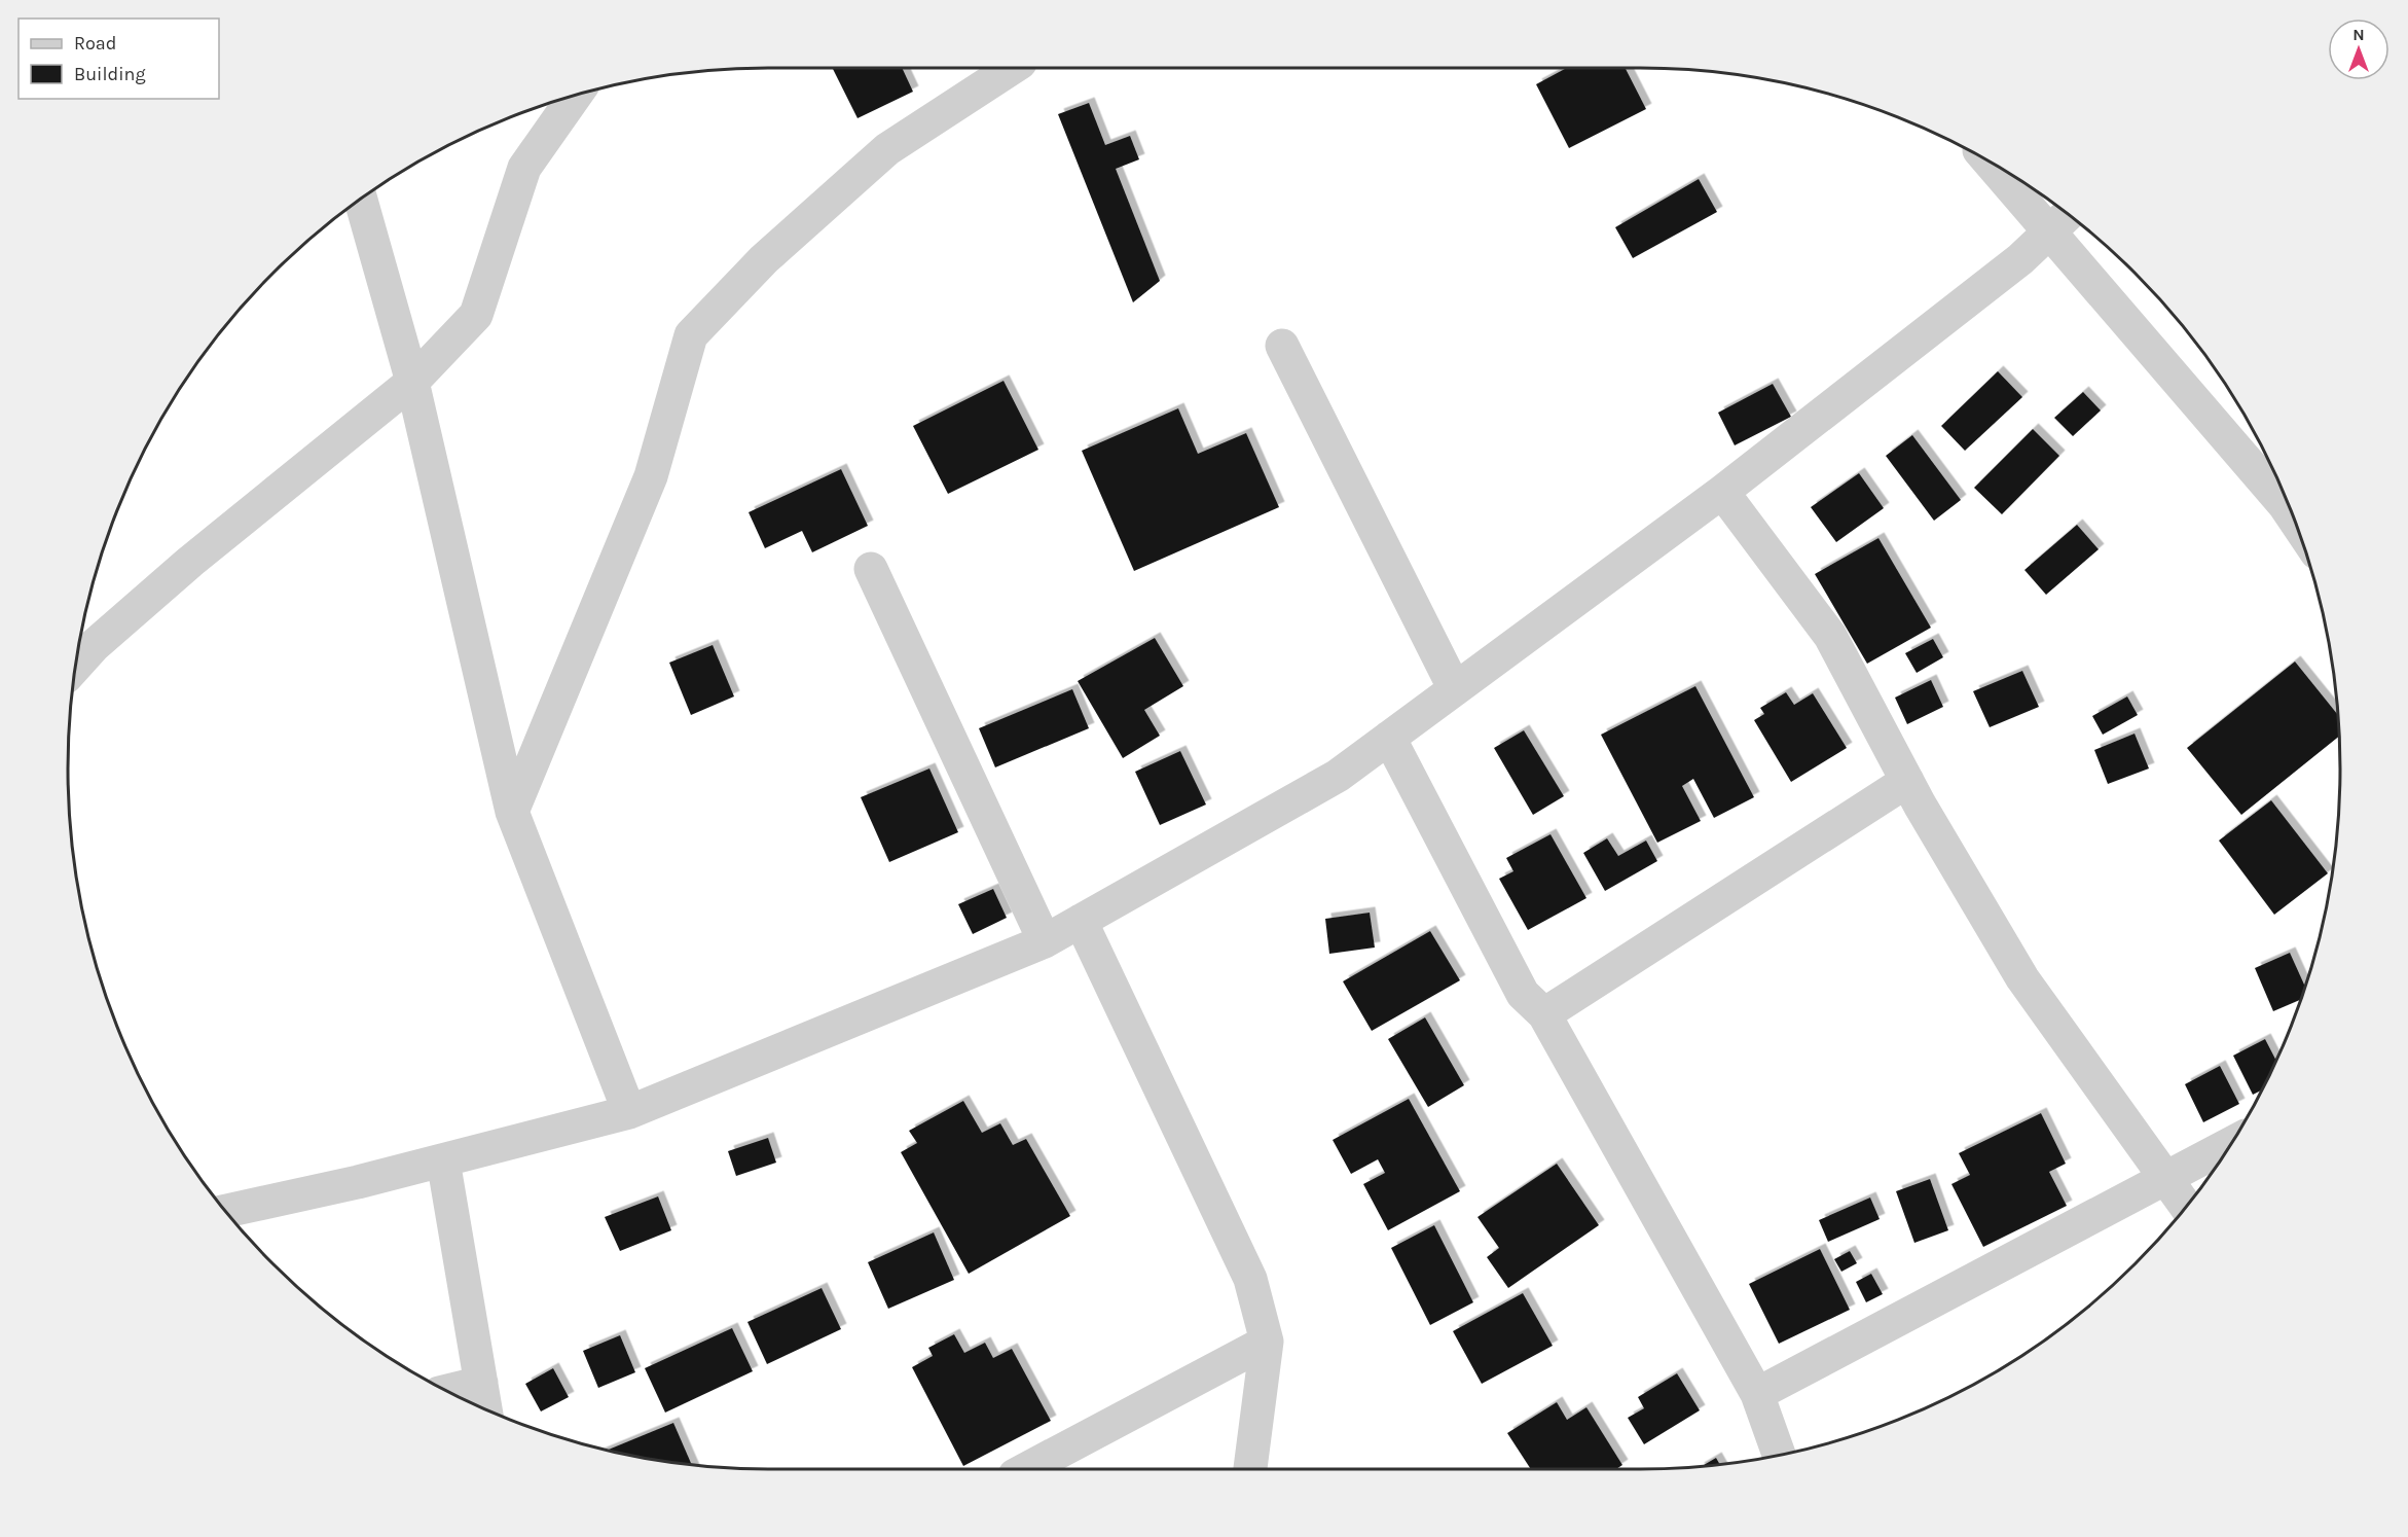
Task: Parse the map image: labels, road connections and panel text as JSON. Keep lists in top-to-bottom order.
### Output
{
  "legend": ["Road", "Building"],
  "north": "top"
}
